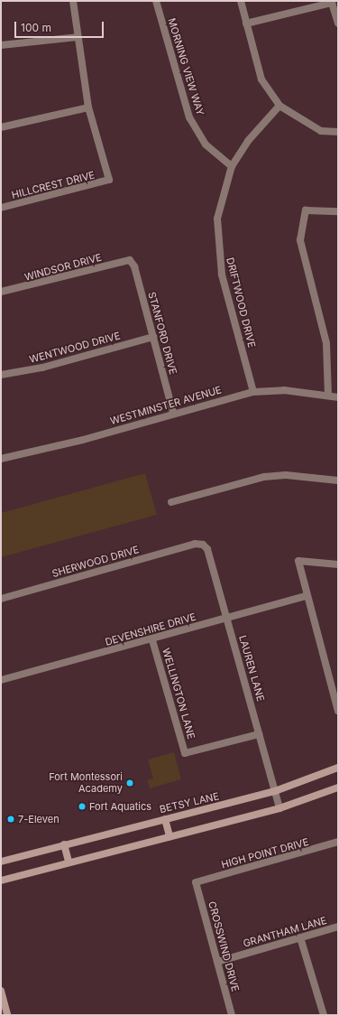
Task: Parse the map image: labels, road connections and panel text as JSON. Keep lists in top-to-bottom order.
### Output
{
  "streets": {
    "main road": ["BETSY LANE"],
    "street": [
      "MORNING VIEW WAY",
      "HILLCREST DRIVE",
      "WINDSOR DRIVE",
      "DRIFTWOOD DRIVE",
      "STANFORD DRIVE",
      "WENTWOOD DRIVE",
      "WESTMINSTER AVENUE",
      "SHERWOOD DRIVE",
      "DEVENSHIRE DRIVE",
      "LAUREN LANE",
      "WELLINGTON LANE",
      "HIGH POINT DRIVE",
      "GRANTHAM LANE",
      "CROSSWIND DRIVE"
    ]
  },
  "crossings": [
    ["MORNING VIEW WAY", "DRIFTWOOD DRIVE"],
    ["WINDSOR DRIVE", "STANFORD DRIVE"],
    ["DRIFTWOOD DRIVE", "WESTMINSTER AVENUE"],
    ["STANFORD DRIVE", "WENTWOOD DRIVE"],
    ["STANFORD DRIVE", "WESTMINSTER AVENUE"],
    ["SHERWOOD DRIVE", "LAUREN LANE"],
    ["DEVENSHIRE DRIVE", "LAUREN LANE"],
    ["DEVENSHIRE DRIVE", "WELLINGTON LANE"],
    ["LAUREN LANE", "WELLINGTON LANE"],
    ["LAUREN LANE", "BETSY LANE"],
    ["HIGH POINT DRIVE", "CROSSWIND DRIVE"],
    ["GRANTHAM LANE", "CROSSWIND DRIVE"]
  ],
  "places": ["Fort Montessori Academy", "Fort Aquatics", "7-Eleven"],
  "scale_bar": "100 m"
}
